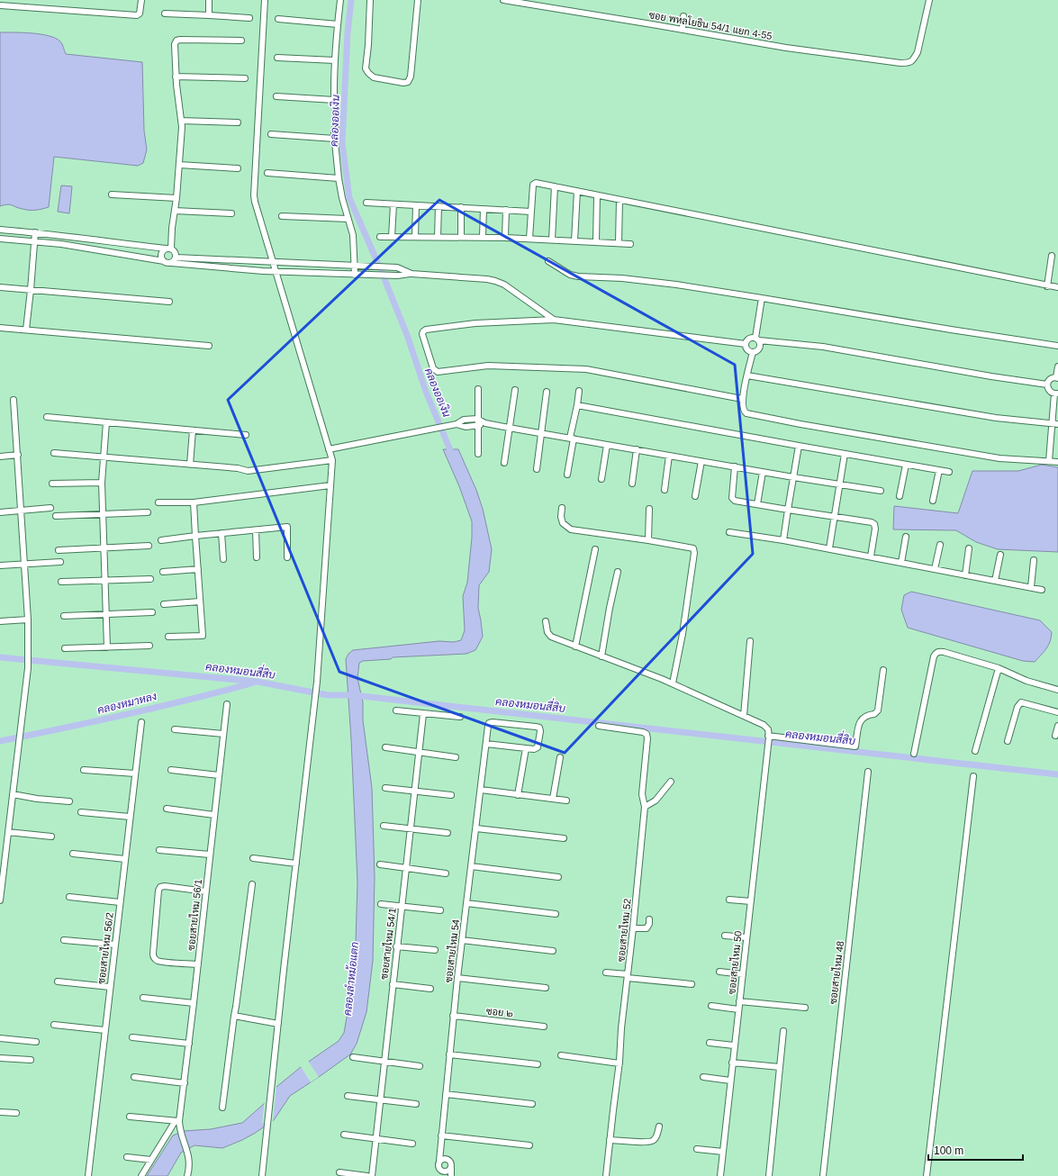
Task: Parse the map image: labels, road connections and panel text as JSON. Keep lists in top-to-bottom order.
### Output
{
  "streets": {
    "street": [
      "ซอย พหลโยธิน 54/1 แยก 4-55",
      "ซอยสายไหม 56/1",
      "ซอยสายไหม 52",
      "ซอยสายไหม 54/1",
      "ซอยสายไหม 56/2",
      "ซอยสายไหม 54",
      "ซอยสายไหม 50",
      "ซอยสายไหม 48",
      "ซอย ๒"
    ]
  },
  "crossings": [
    ["ซอยสายไหม 54", "ซอย ๒"]
  ],
  "water": [
    "คลองออเงิน",
    "คลองหมอนสี่สิบ",
    "คลองหมาหลง",
    "คลองลำหม้อแตก"
  ],
  "scale_bar": "100 m"
}
